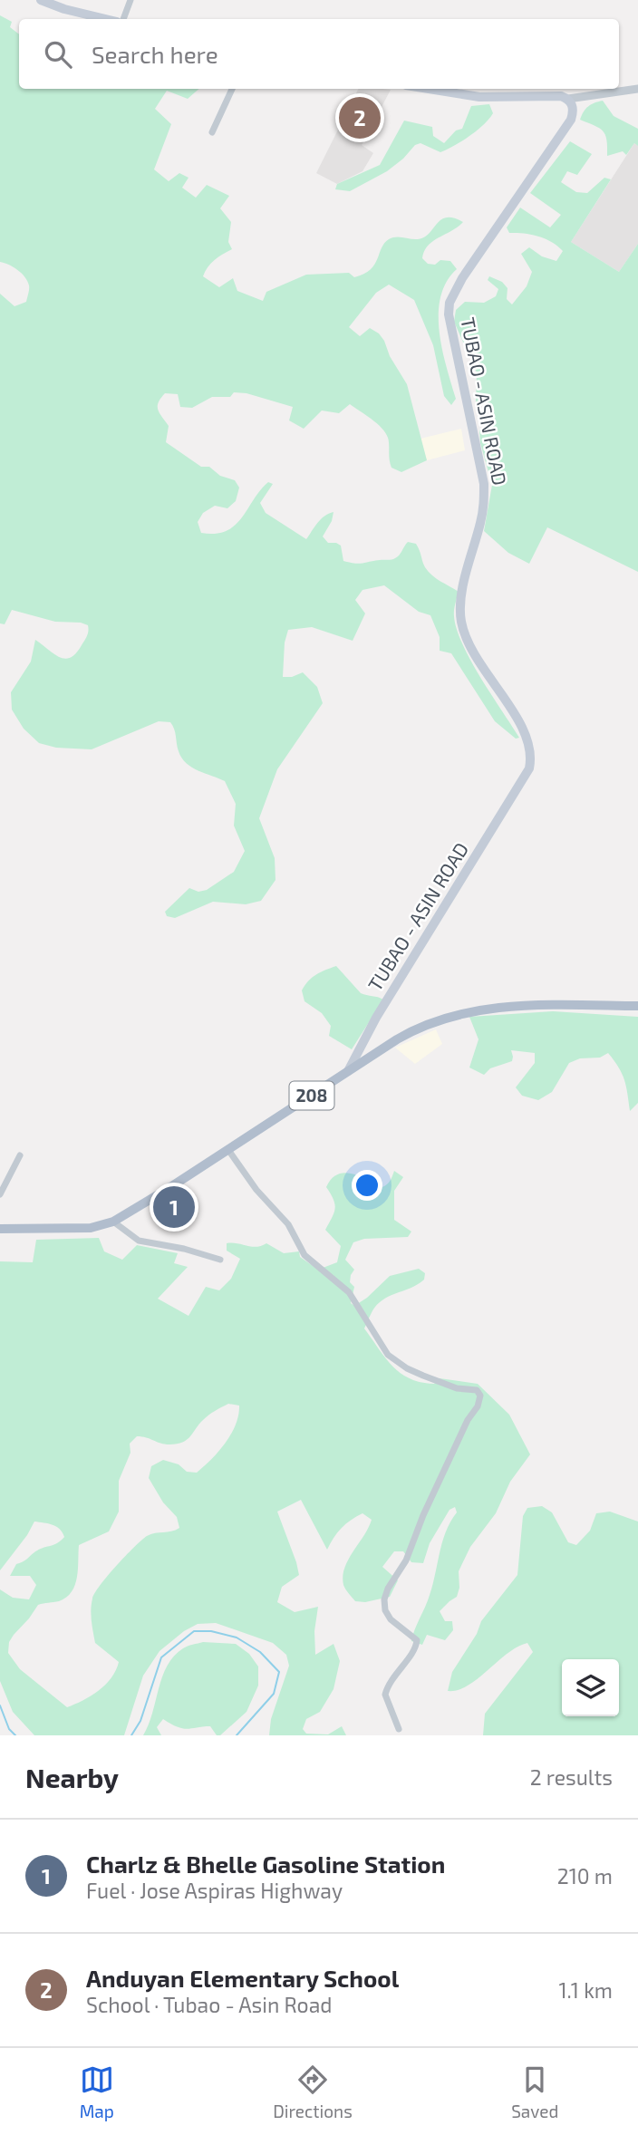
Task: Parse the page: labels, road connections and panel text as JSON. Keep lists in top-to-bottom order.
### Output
{
  "streets": {
    "main road": ["TUBAO - ASIN ROAD", "208"]
  },
  "crossings": [
    ["TUBAO - ASIN ROAD", "208"]
  ],
  "page": {
    "search": "Search here",
    "pins": ["2", "1"],
    "heading": ["Nearby", "2 results"],
    "list": [
      {
        "mark": "1",
        "name": "Charlz & Bhelle Gasoline Station",
        "note": "Fuel · Jose Aspiras Highway",
        "value": "210 m"
      },
      {
        "mark": "2",
        "name": "Anduyan Elementary School",
        "note": "School · Tubao - Asin Road",
        "value": "1.1 km"
      }
    ],
    "nav": ["Map", "Directions", "Saved"]
  }
}
